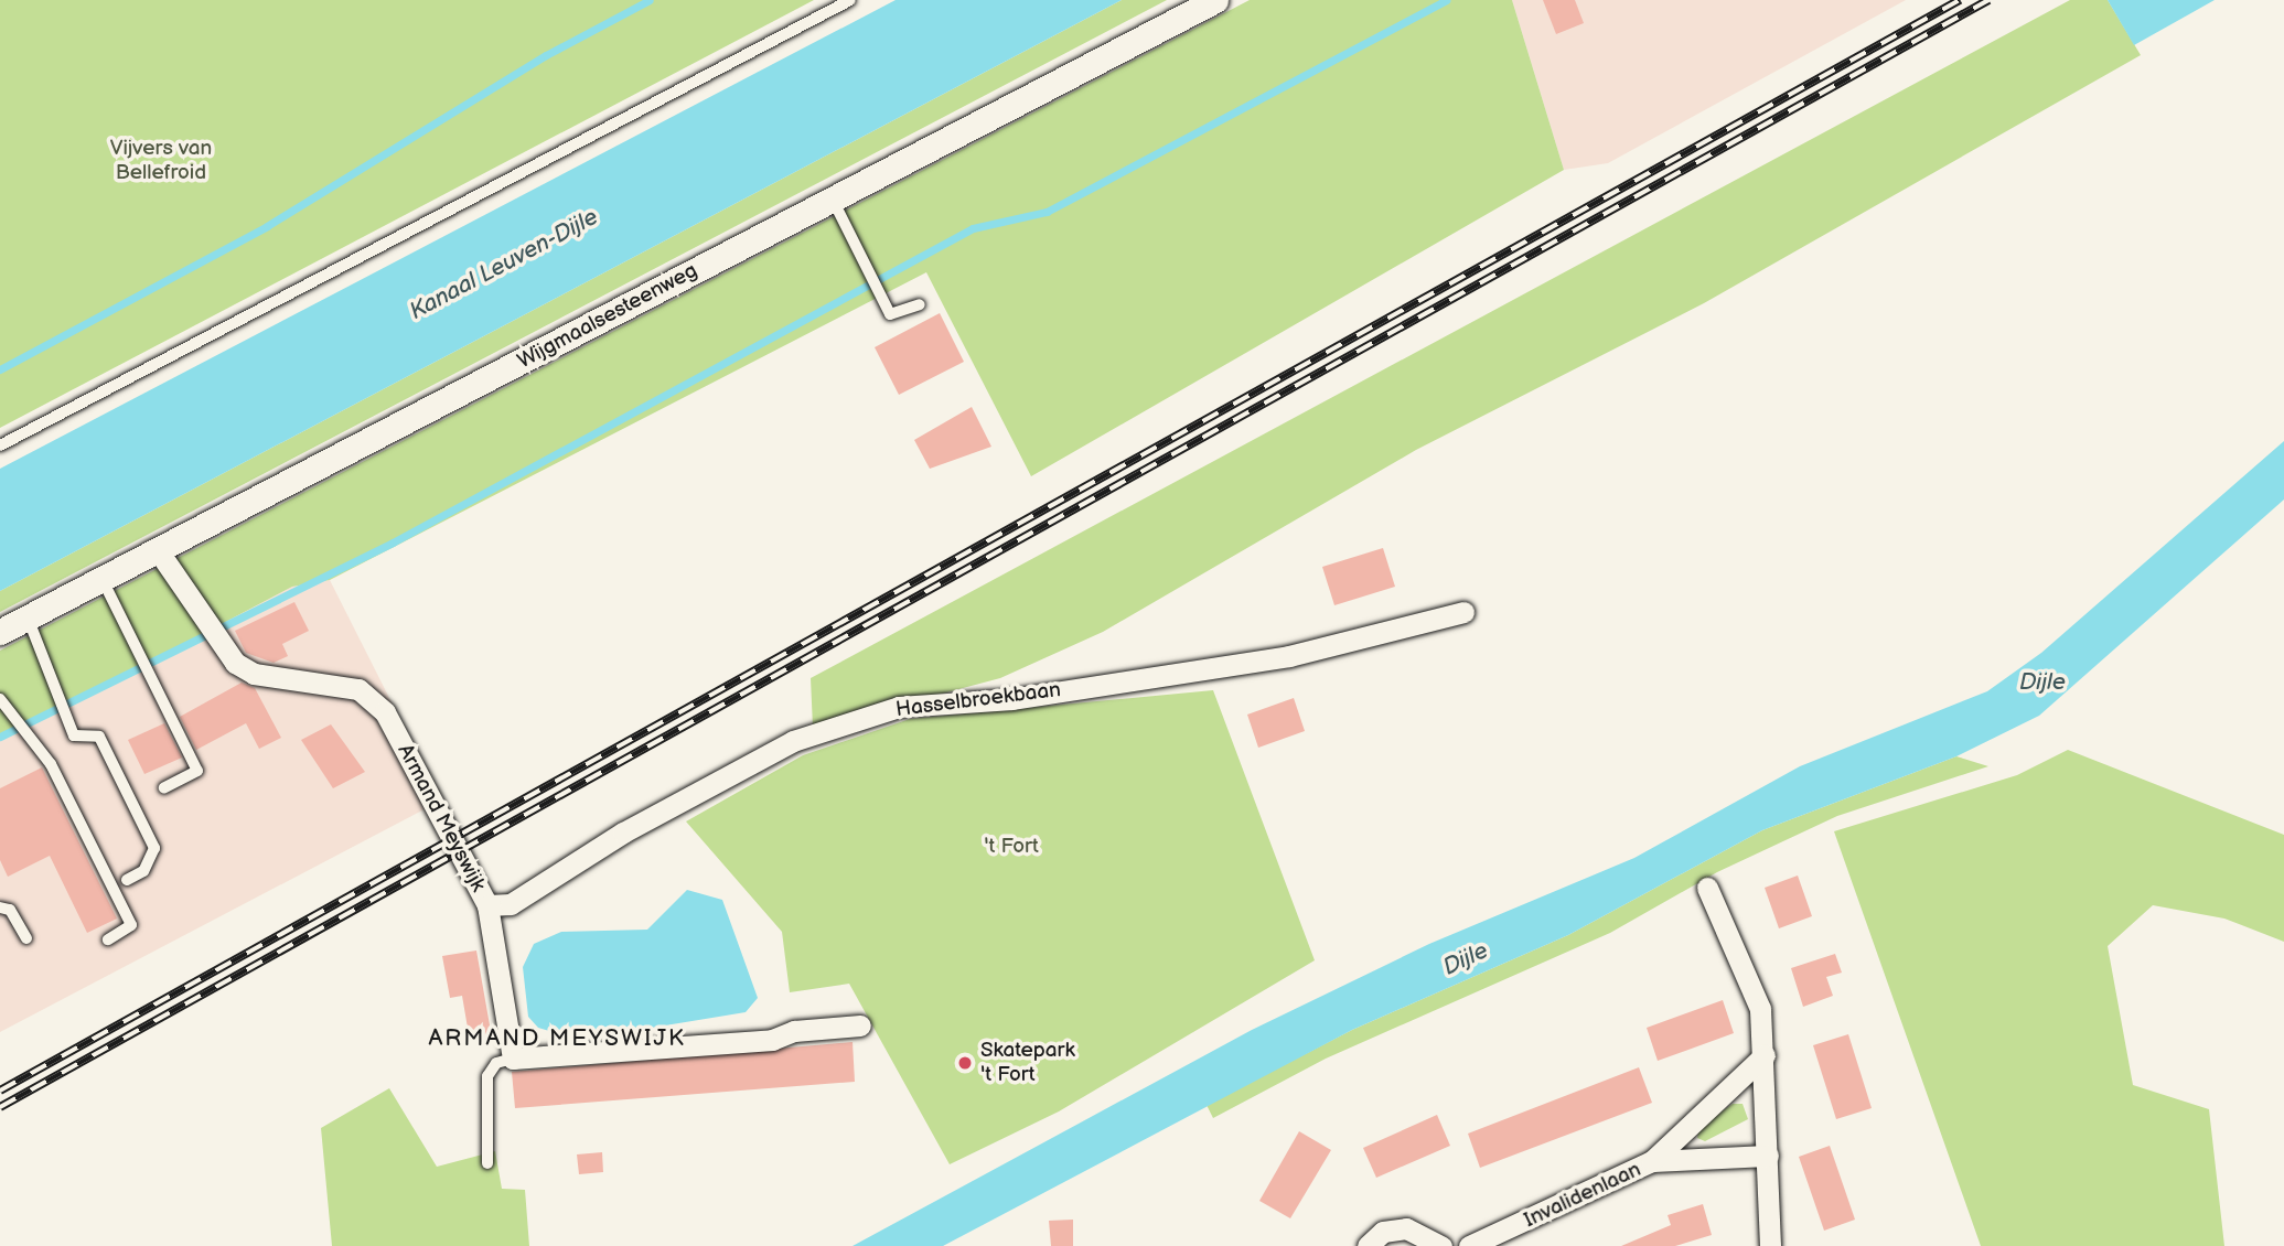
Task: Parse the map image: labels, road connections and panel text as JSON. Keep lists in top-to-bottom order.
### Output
{
  "streets": {
    "street": [
      "Wijgmaalsesteenweg",
      "Hasselbroekbaan",
      "Armand Meyswijk",
      "Invalidenlaan"
    ]
  },
  "crossings": [
    ["Wijgmaalsesteenweg", "Armand Meyswijk"],
    ["Hasselbroekbaan", "Armand Meyswijk"]
  ],
  "districts": ["ARMAND MEYSWIJK"],
  "water": ["Kanaal Leuven-Dijle", "Dijle"],
  "parks": ["Vijvers van Bellefroid", "'t Fort"],
  "places": ["Skatepark 't Fort"]
}
